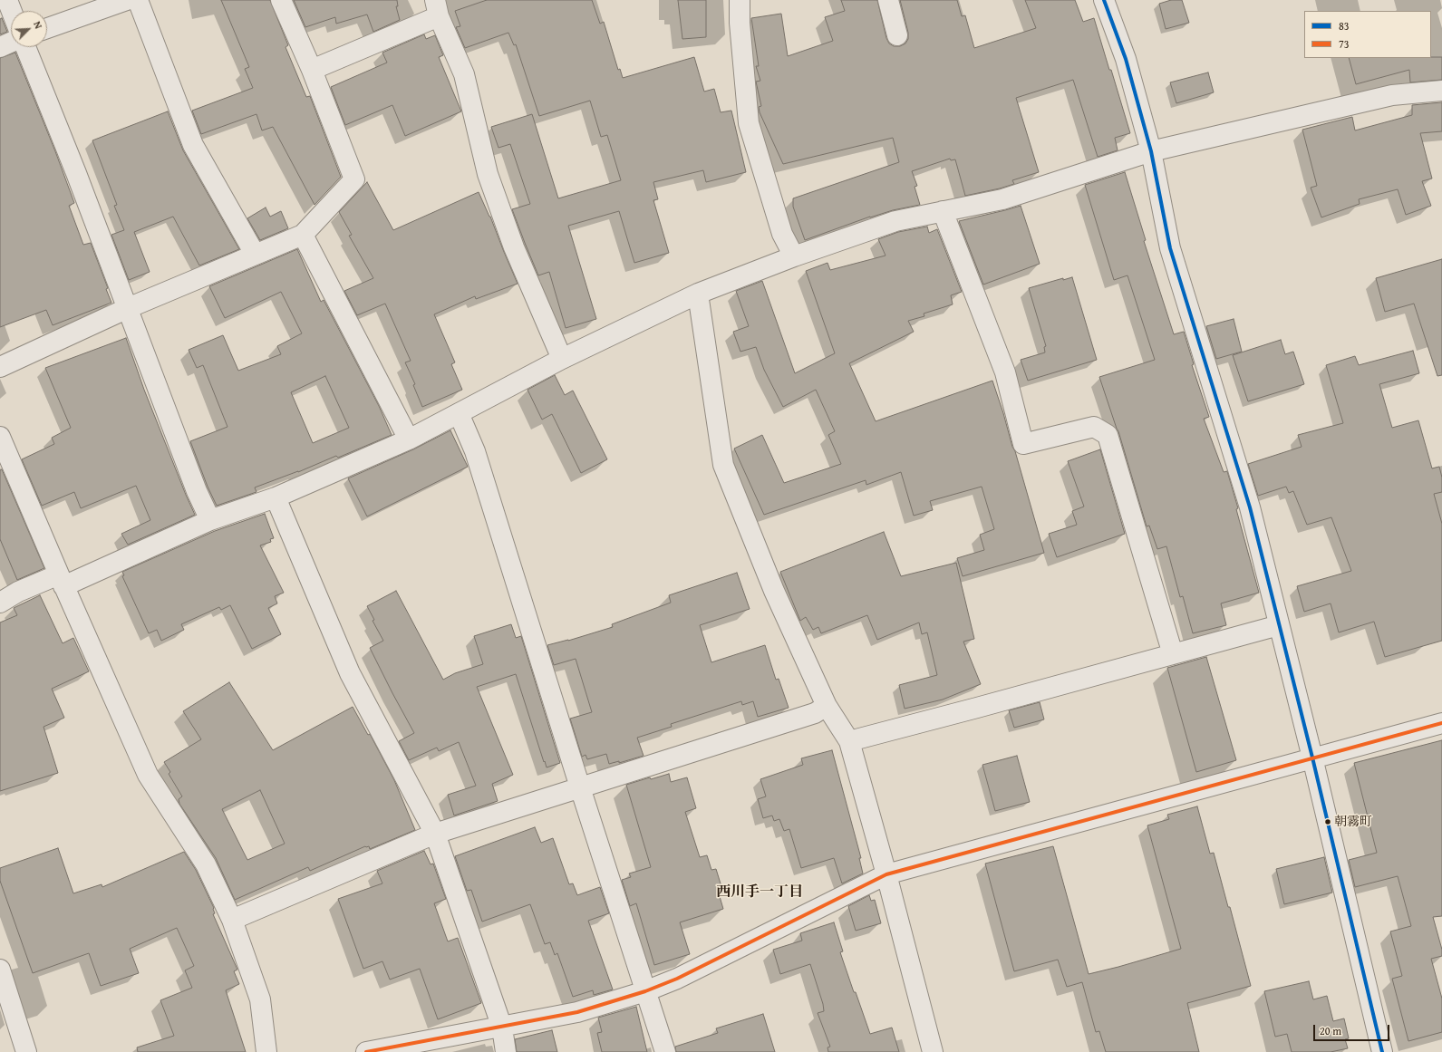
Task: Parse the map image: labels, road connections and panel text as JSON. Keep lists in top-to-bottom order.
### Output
{
  "districts": ["西川手一丁目"],
  "places": ["朝霧町"],
  "lines": ["transit line 83", "transit line 73"],
  "legend": ["83", "73"],
  "scale_bar": "20 m",
  "north": "top right"
}
